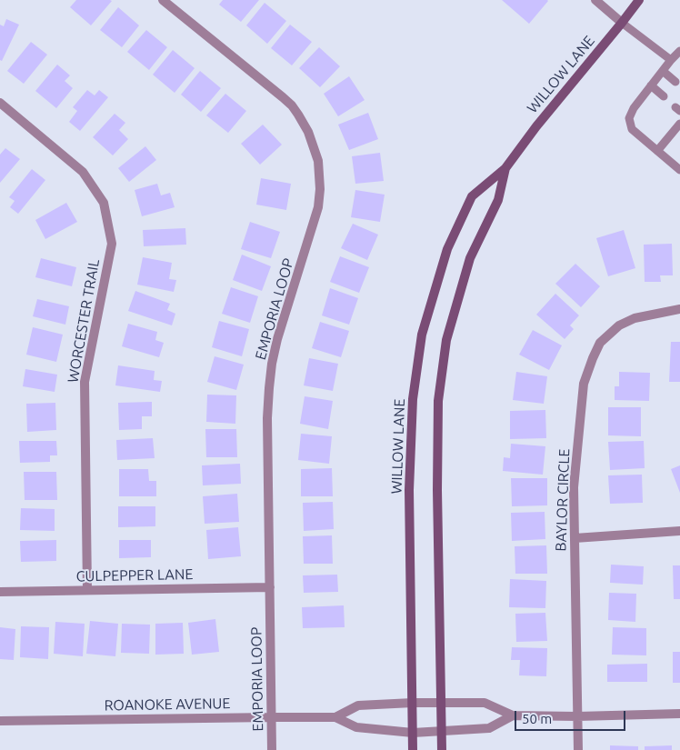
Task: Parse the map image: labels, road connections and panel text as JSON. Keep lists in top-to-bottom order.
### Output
{
  "streets": {
    "street": [
      "WILLOW LANE",
      "EMPORIA LOOP",
      "WORCESTER TRAIL",
      "BAYLOR CIRCLE",
      "CULPEPPER LANE",
      "ROANOKE AVENUE"
    ]
  },
  "crossings": [
    ["WILLOW LANE", "ROANOKE AVENUE"],
    ["EMPORIA LOOP", "CULPEPPER LANE"],
    ["EMPORIA LOOP", "ROANOKE AVENUE"],
    ["WORCESTER TRAIL", "CULPEPPER LANE"]
  ],
  "scale_bar": "50 m"
}
